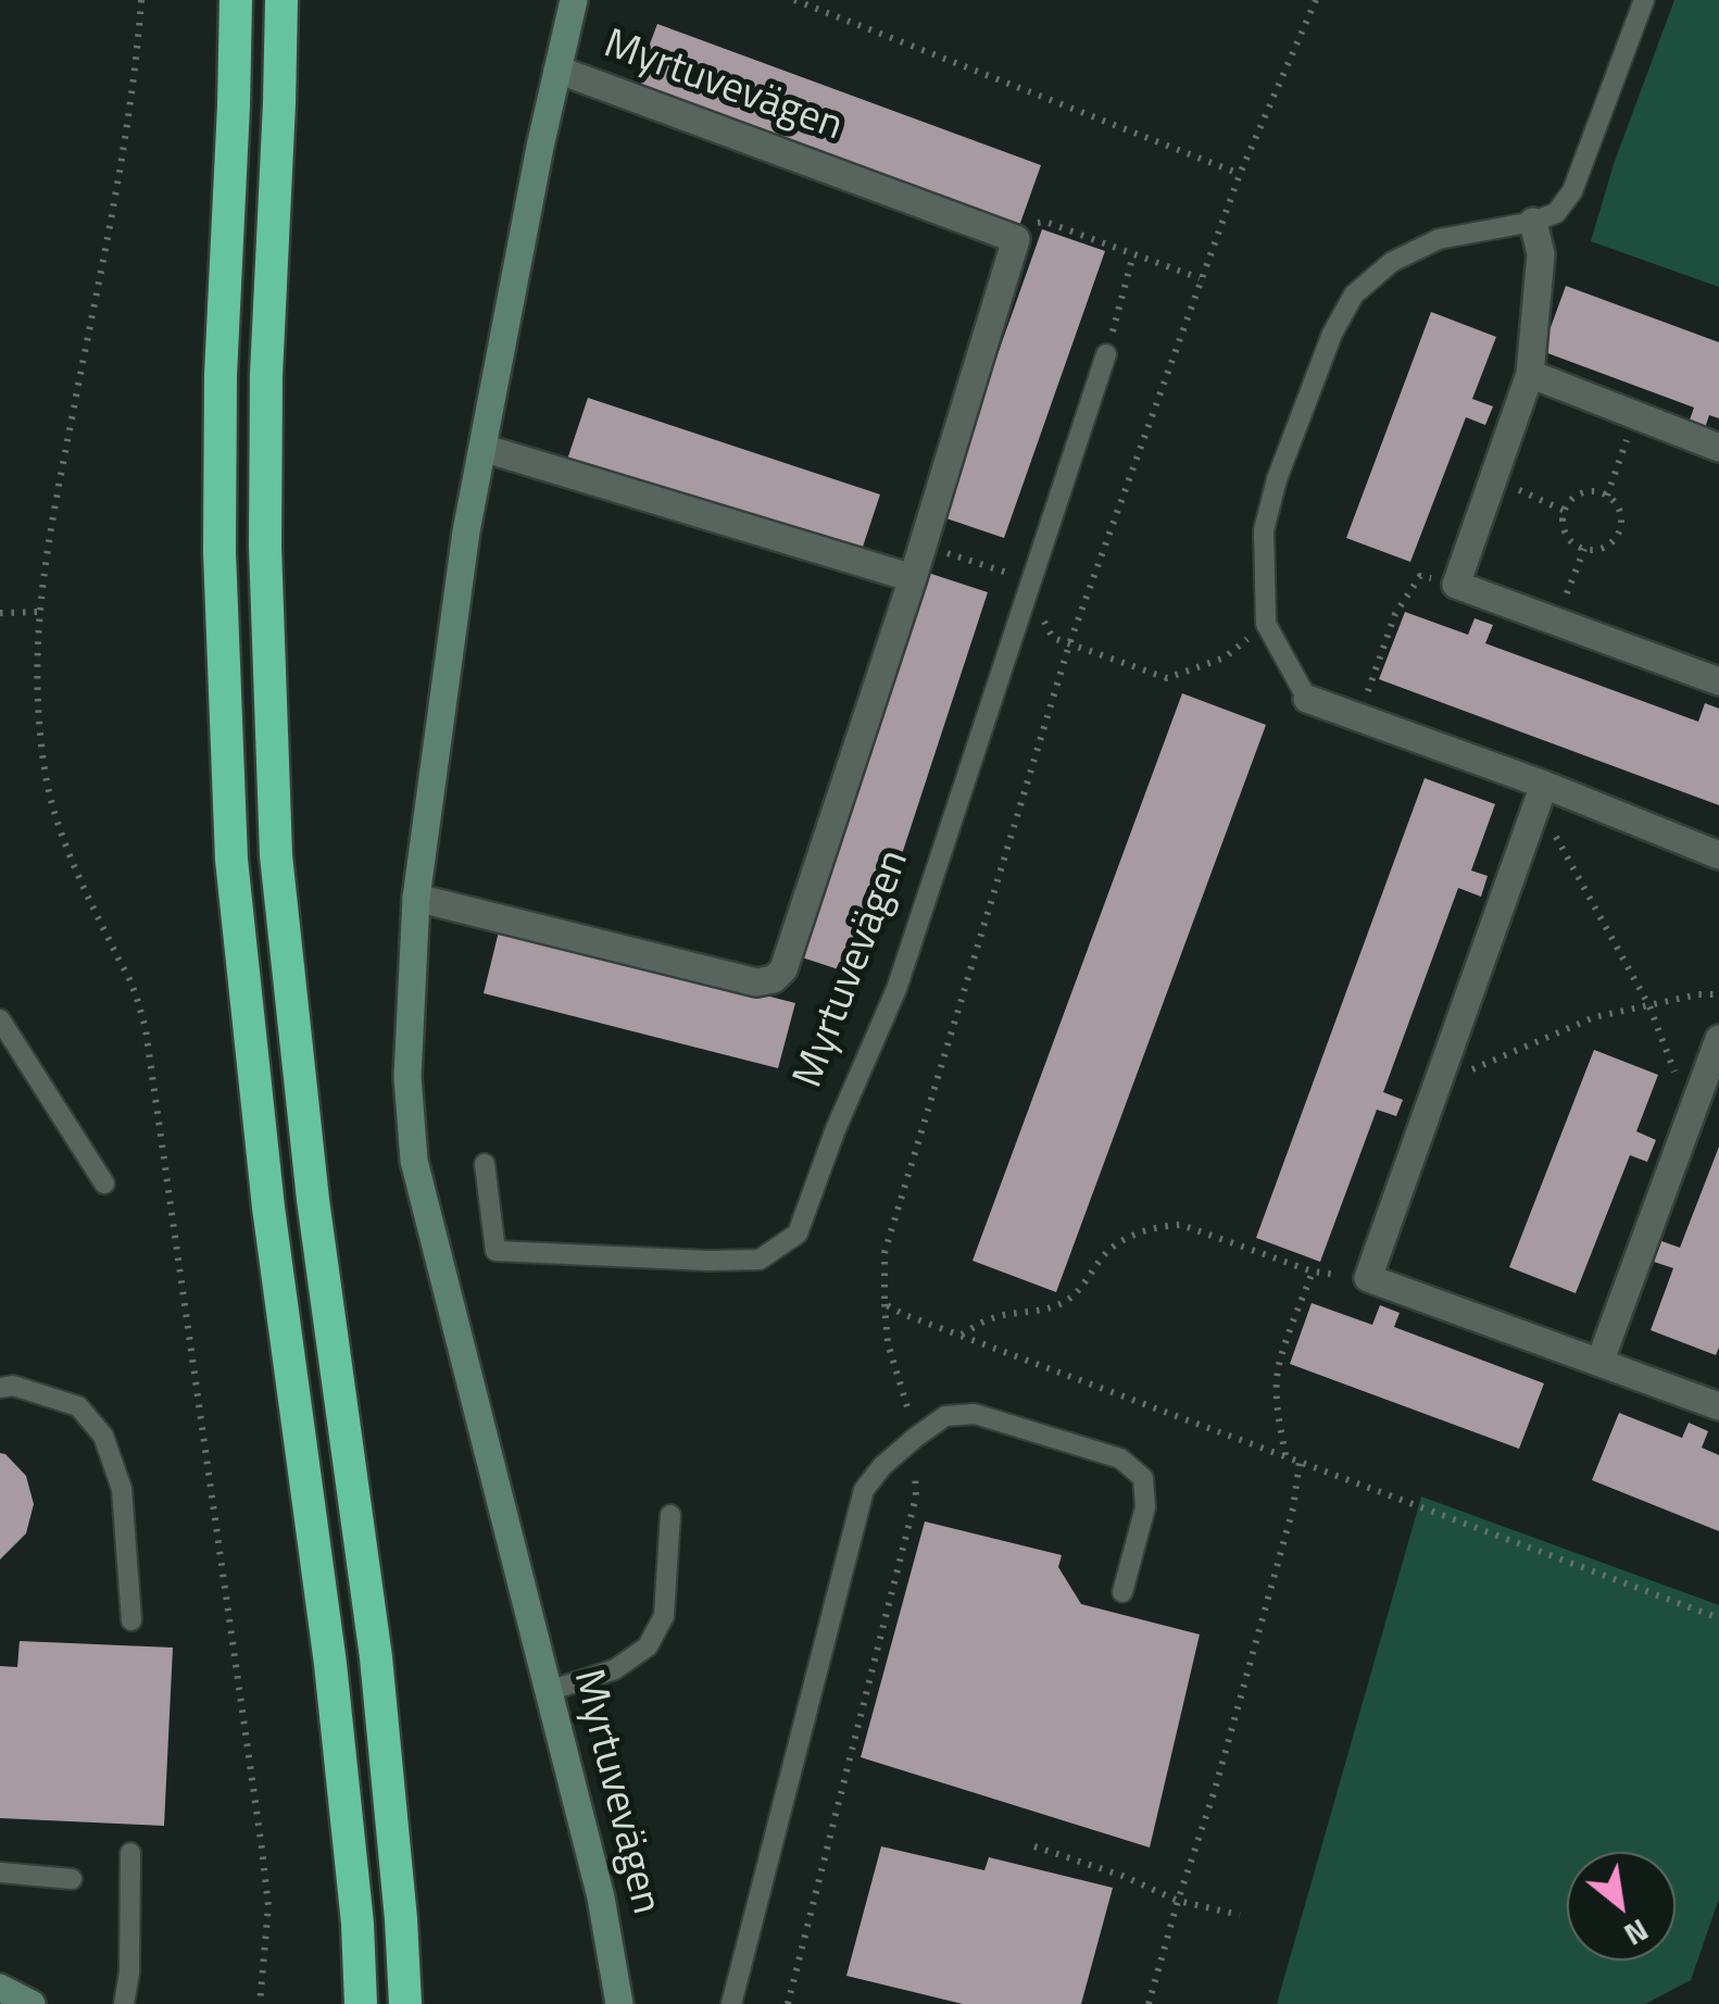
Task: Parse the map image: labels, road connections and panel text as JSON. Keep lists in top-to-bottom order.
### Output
{
  "streets": {
    "street": ["Myrtuvevägen"]
  },
  "north": "bottom right"
}
